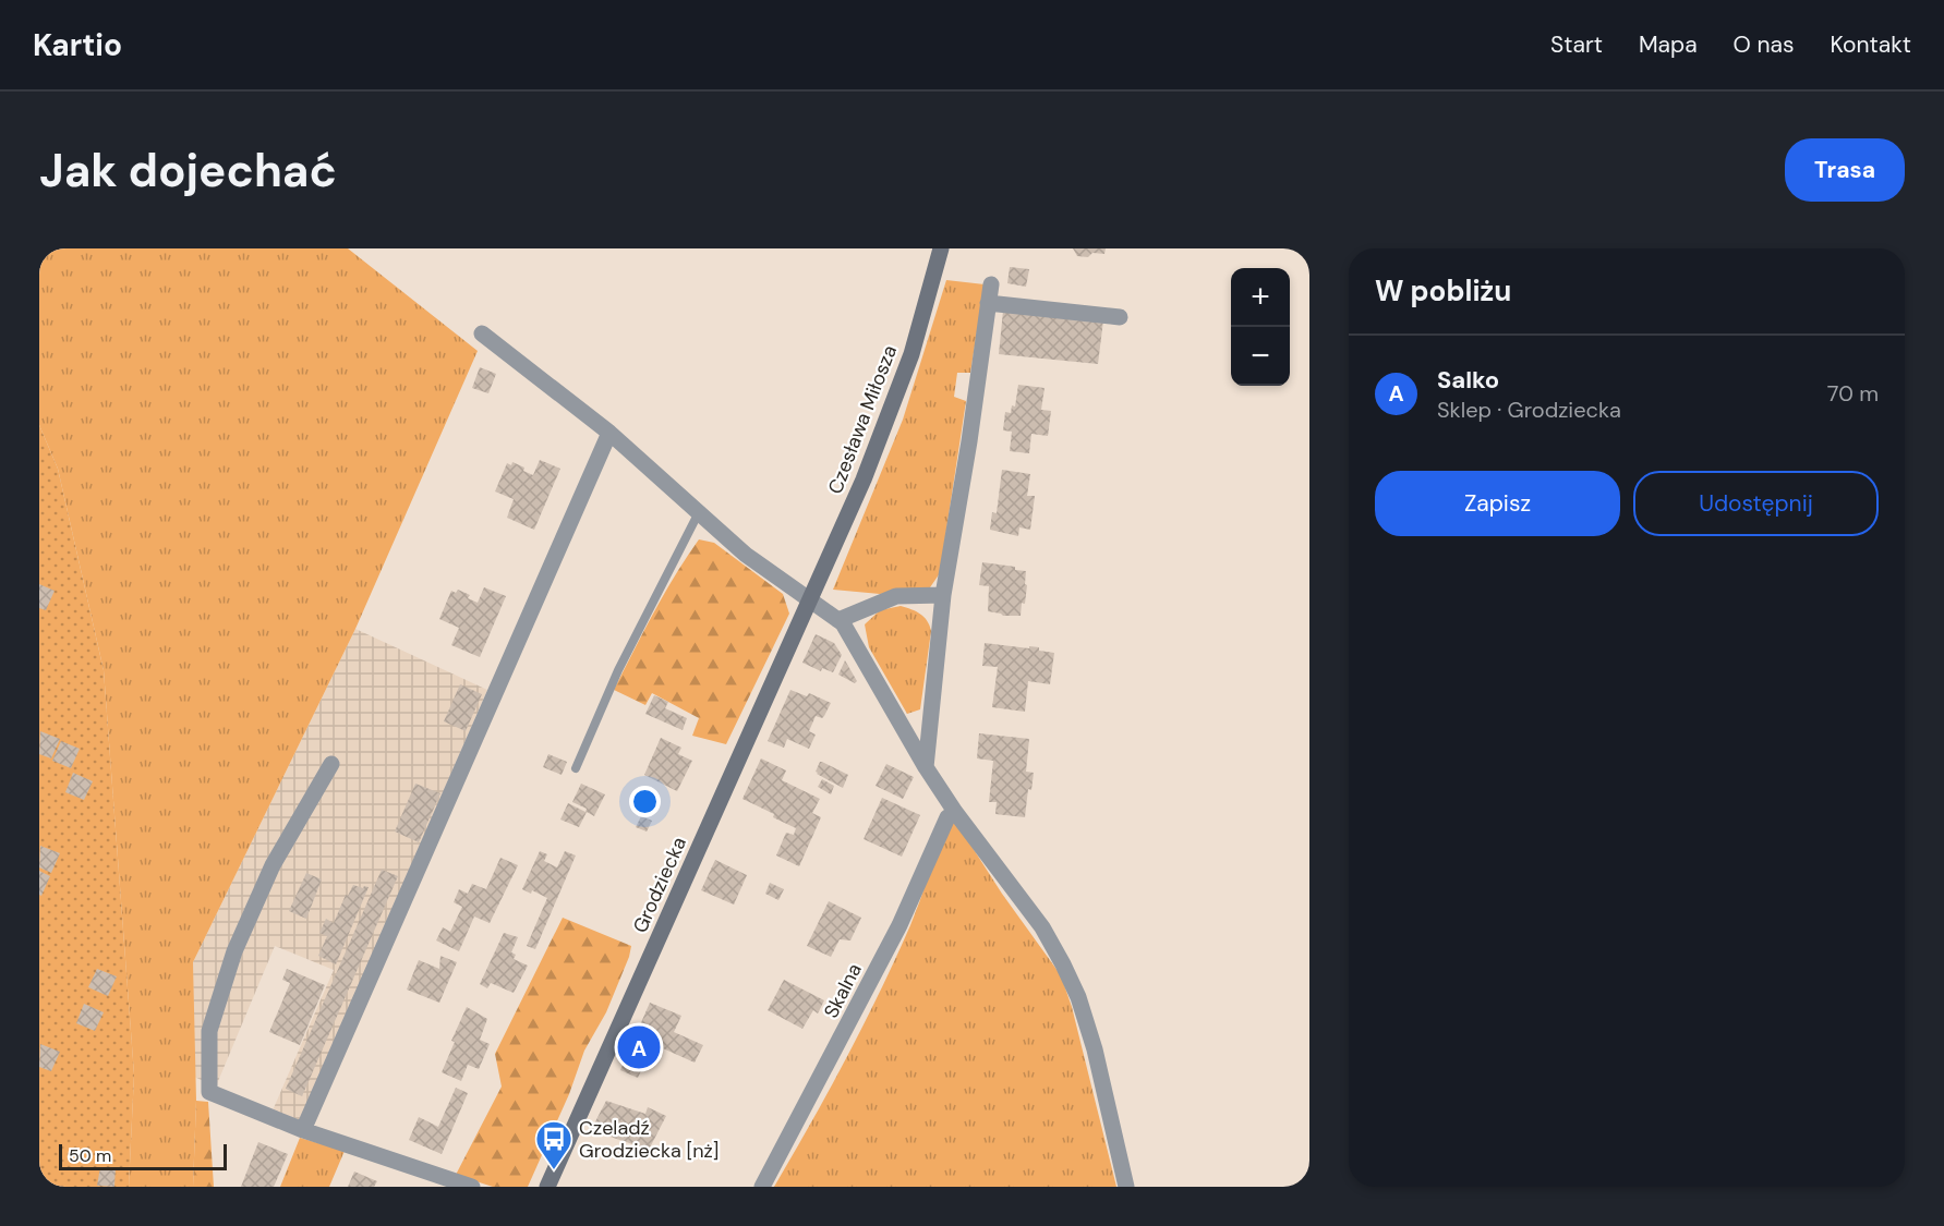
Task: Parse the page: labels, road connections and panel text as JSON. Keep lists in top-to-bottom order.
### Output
{
  "streets": {
    "street": ["Czesława Miłosza", "Grodziecka", "Skalna"]
  },
  "crossings": [
    ["Czesława Miłosza", "Grodziecka"]
  ],
  "places": {
    "bus stop": ["Czeladź Grodziecka [nż]"]
  },
  "scale_bar": "50 m",
  "page": {
    "header": "Kartio",
    "nav": [
      "Start",
      "Mapa",
      "O nas",
      "Kontakt"
    ],
    "buttons": [
      "Trasa",
      ["Zapisz", "Udostępnij"]
    ],
    "title": "Jak dojechać",
    "heading": "W pobliżu",
    "map_buttons": ["+", "−"],
    "list": [
      {
        "mark": "A",
        "name": "Salko",
        "note": "Sklep · Grodziecka",
        "value": "70 m"
      }
    ],
    "pins": "A",
    "scale": "50 m"
  }
}
